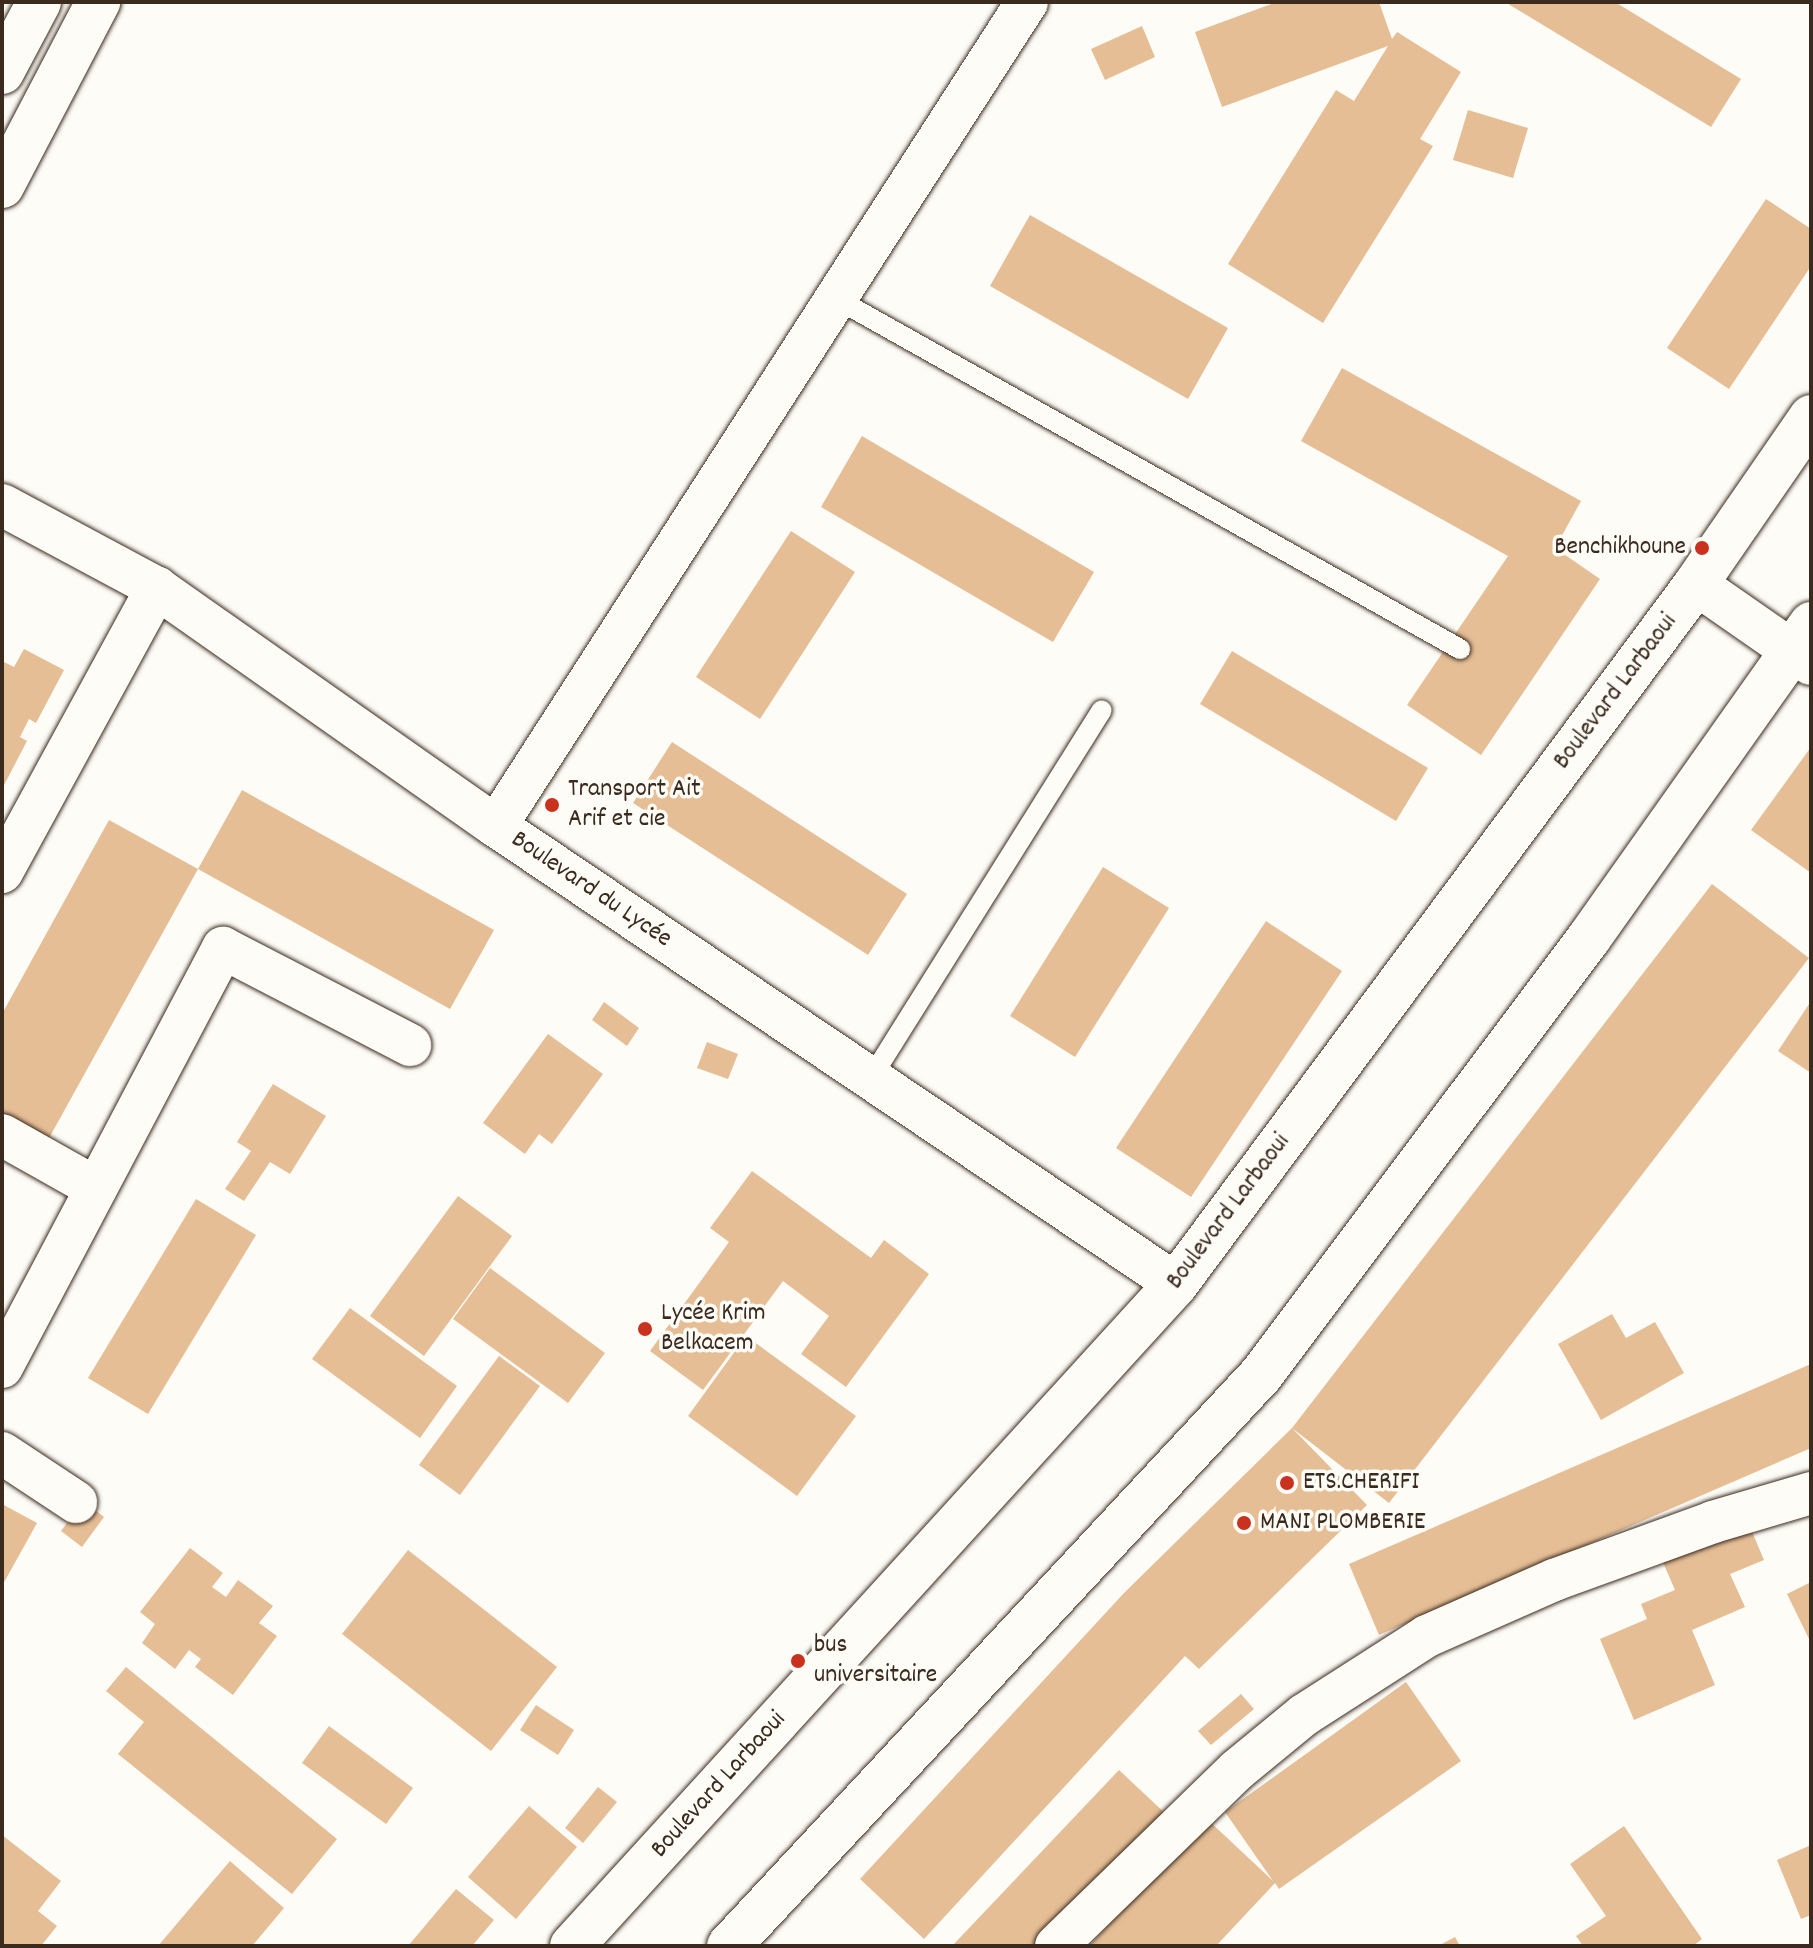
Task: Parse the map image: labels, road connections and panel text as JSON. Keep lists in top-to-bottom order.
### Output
{
  "streets": {
    "main road": ["Boulevard Larbaoui"],
    "street": ["Boulevard du Lycée"]
  },
  "crossings": [
    ["Boulevard Larbaoui", "Boulevard du Lycée"]
  ],
  "places": [
    "Benchikhoune",
    "Transport Ait Arif et cie",
    "Lycée Krim Belkacem",
    "ETS.CHERIFI",
    "MANI PLOMBERIE",
    "bus universitaire"
  ]
}
